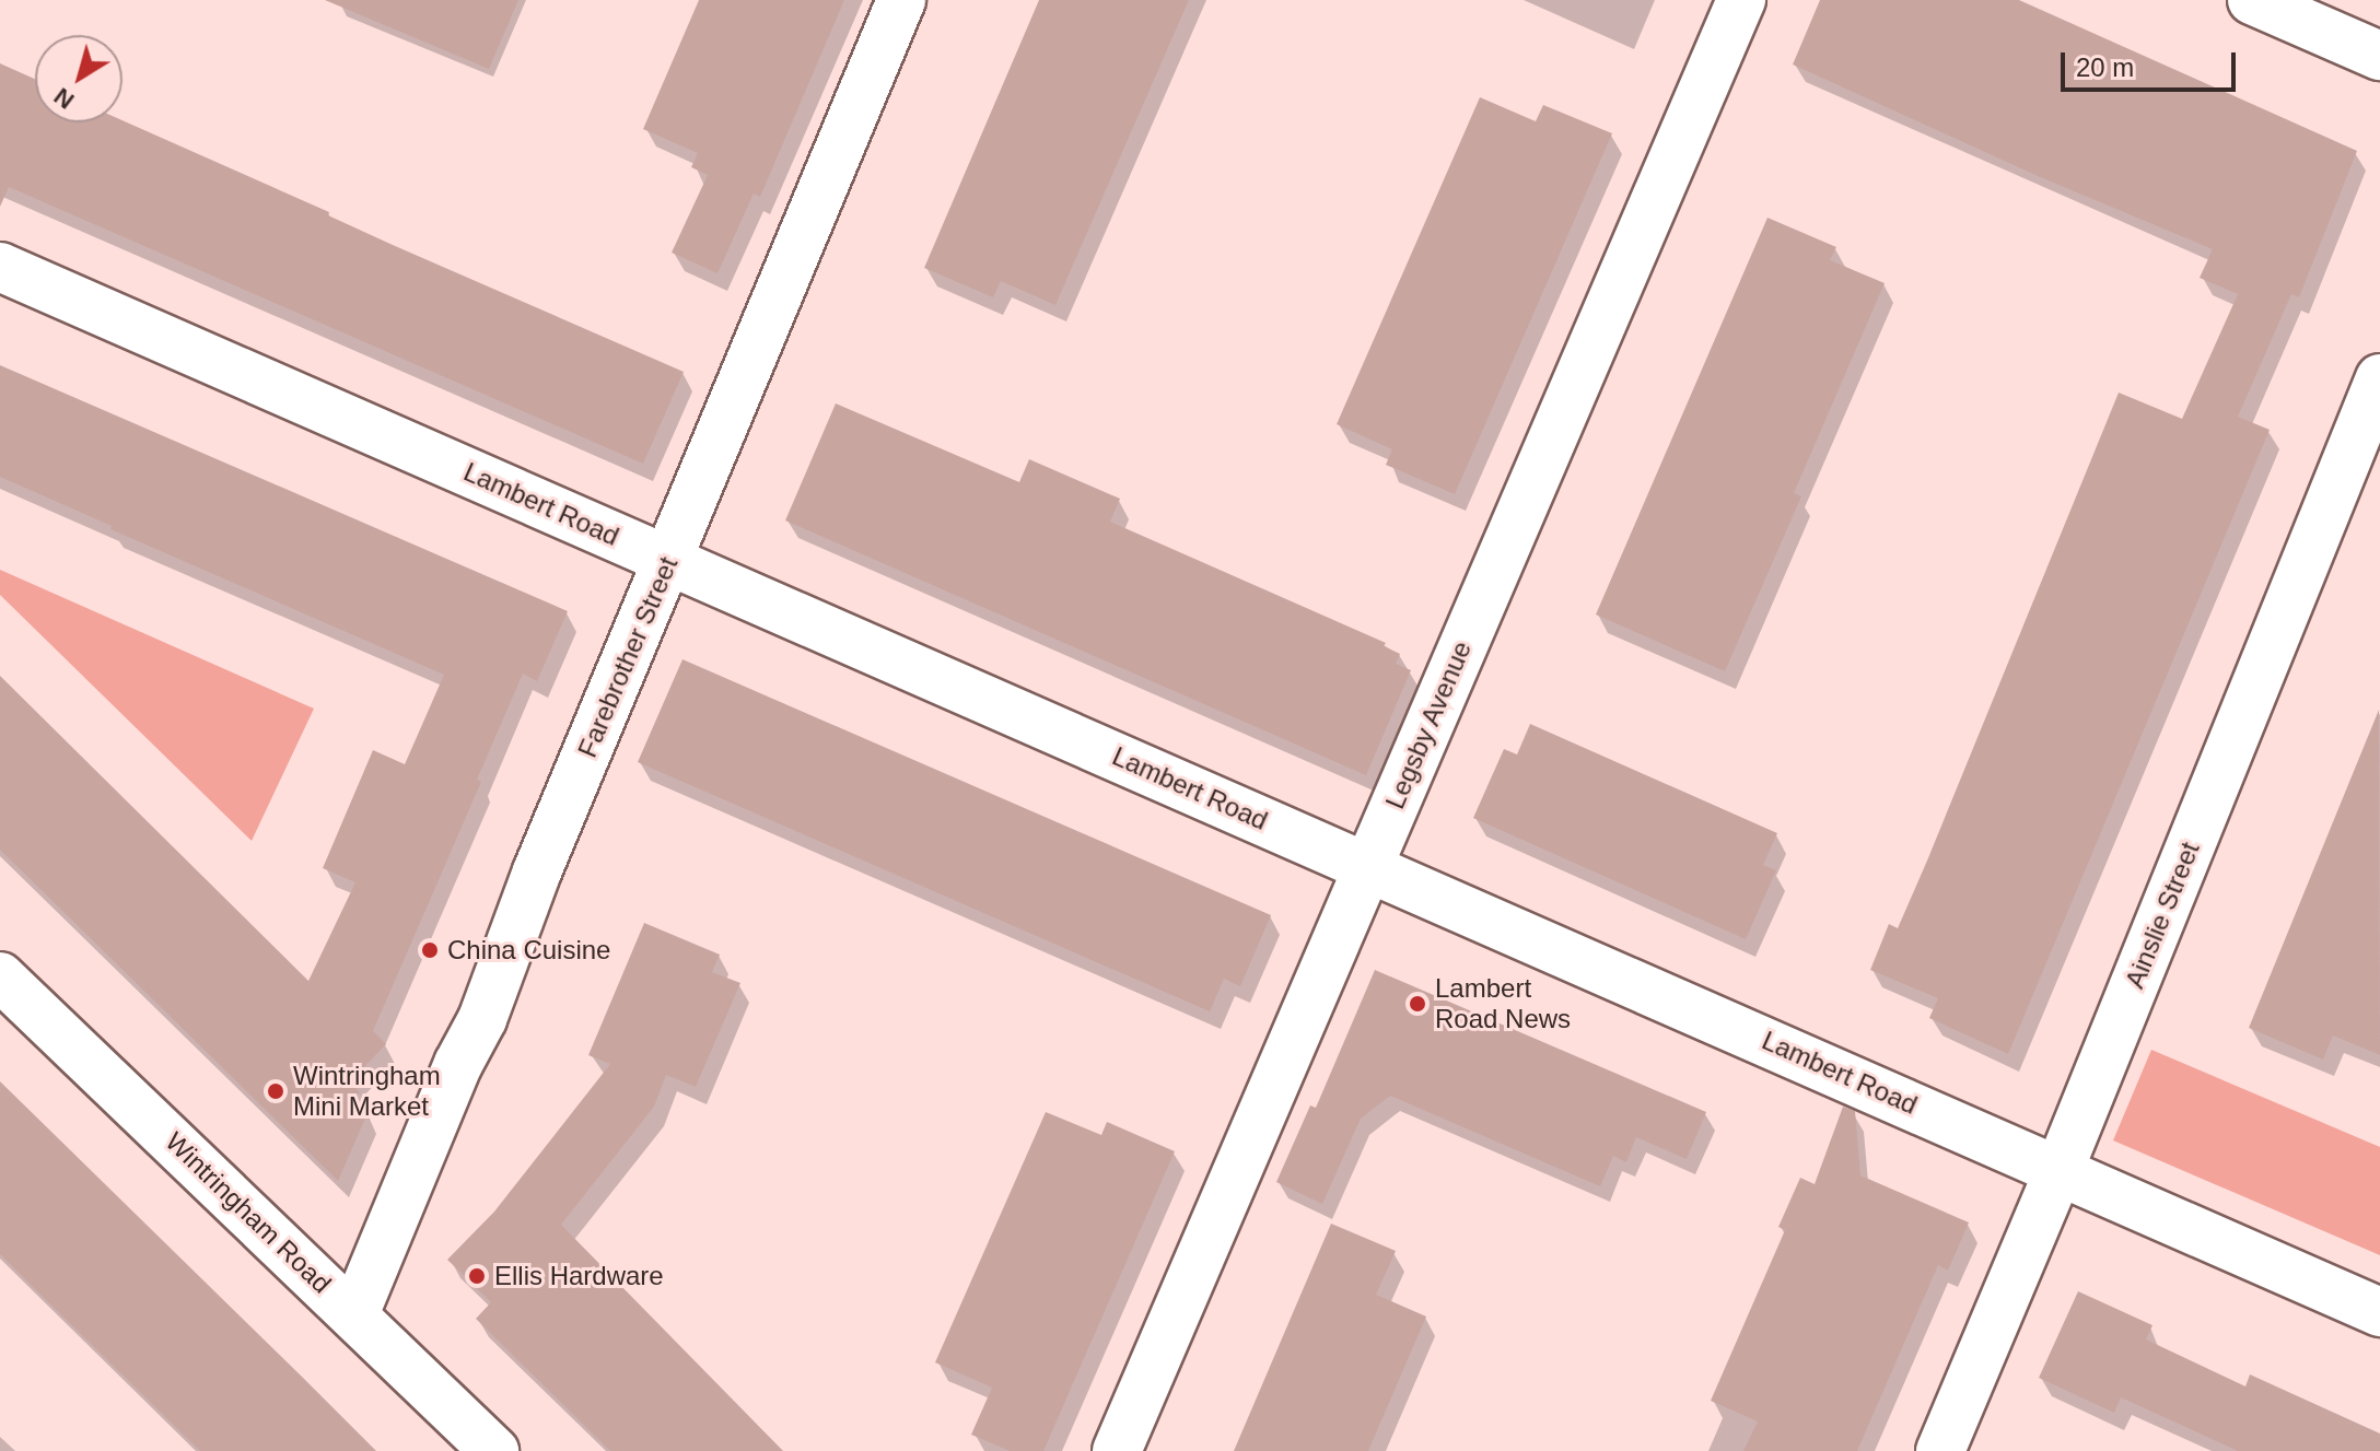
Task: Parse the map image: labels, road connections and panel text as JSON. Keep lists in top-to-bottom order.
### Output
{
  "streets": {
    "street": [
      "Lambert Road",
      "Farebrother Street",
      "Legsby Avenue",
      "Ainslie Street",
      "Wintringham Road"
    ]
  },
  "crossings": [
    ["Lambert Road", "Farebrother Street"],
    ["Lambert Road", "Legsby Avenue"],
    ["Lambert Road", "Ainslie Street"],
    ["Farebrother Street", "Wintringham Road"]
  ],
  "places": [
    "China Cuisine",
    "Lambert Road News",
    "Wintringham Mini Market",
    "Ellis Hardware"
  ],
  "scale_bar": "20 m",
  "north": "bottom left"
}
